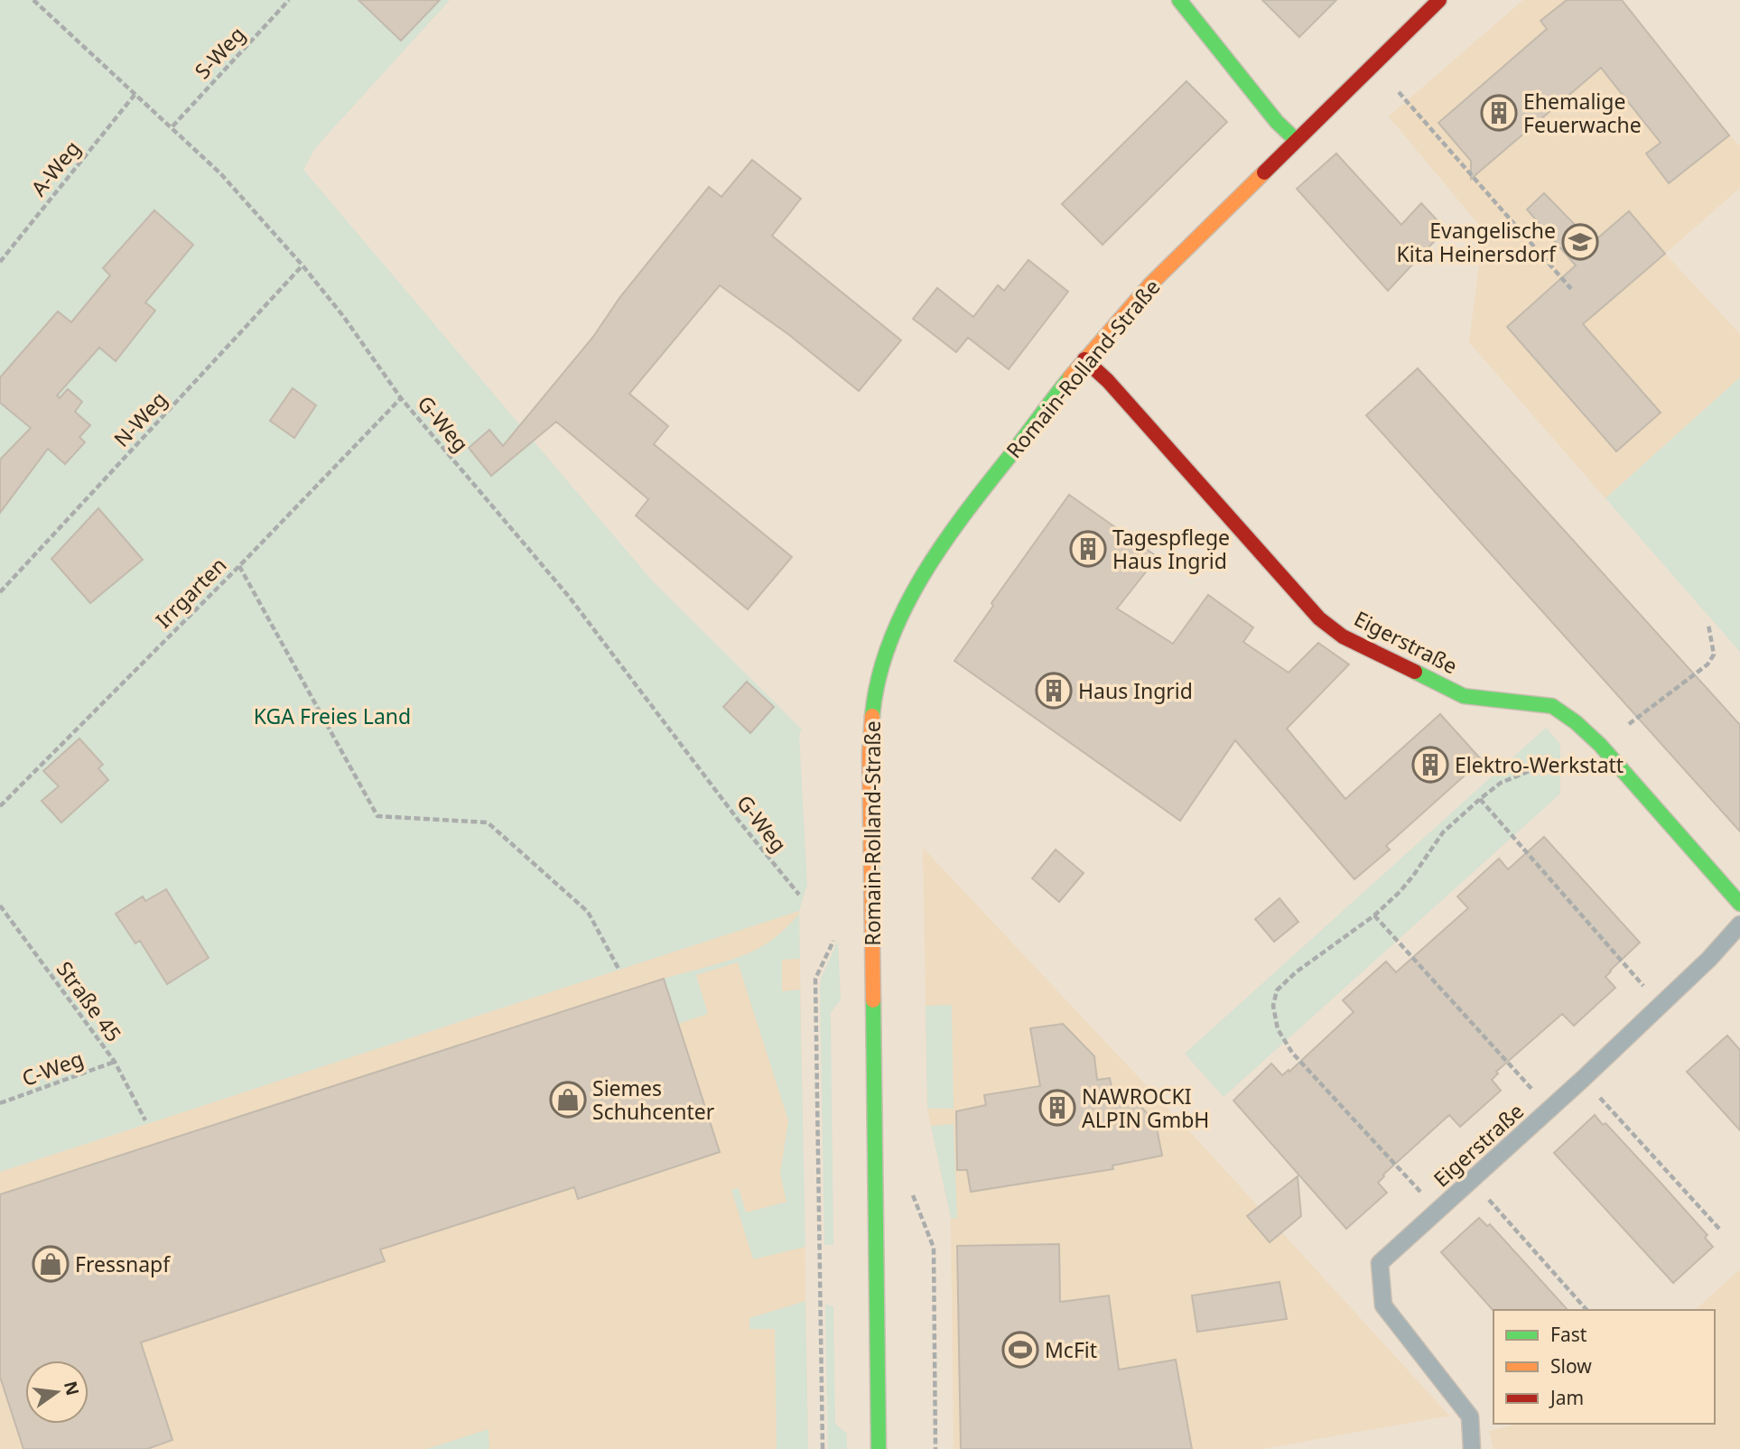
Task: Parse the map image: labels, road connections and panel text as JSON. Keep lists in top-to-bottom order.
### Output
{
  "streets": {
    "main road": ["Romain-Rolland-Straße", "Eigerstraße"],
    "path": [
      "S-Weg",
      "A-Weg",
      "N-Weg",
      "G-Weg",
      "Irrgarten",
      "Straße 45",
      "C-Weg"
    ]
  },
  "crossings": [
    ["S-Weg", "G-Weg"],
    ["A-Weg", "G-Weg"],
    ["Romain-Rolland-Straße", "Eigerstraße"],
    ["N-Weg", "G-Weg"],
    ["G-Weg", "Irrgarten"],
    ["Straße 45", "C-Weg"]
  ],
  "parks": ["KGA Freies Land"],
  "places": {
    "building": [
      "Ehemalige Feuerwache",
      "Tagespflege Haus Ingrid",
      "Haus Ingrid",
      "Elektro-Werkstatt",
      "NAWROCKI ALPIN GmbH"
    ],
    "school or university": ["Evangelische Kita Heinersdorf"],
    "shop": ["Siemes Schuhcenter", "Fressnapf"],
    "sports": ["McFit"]
  },
  "legend": ["Fast", "Slow", "Jam"],
  "north": "right"
}
